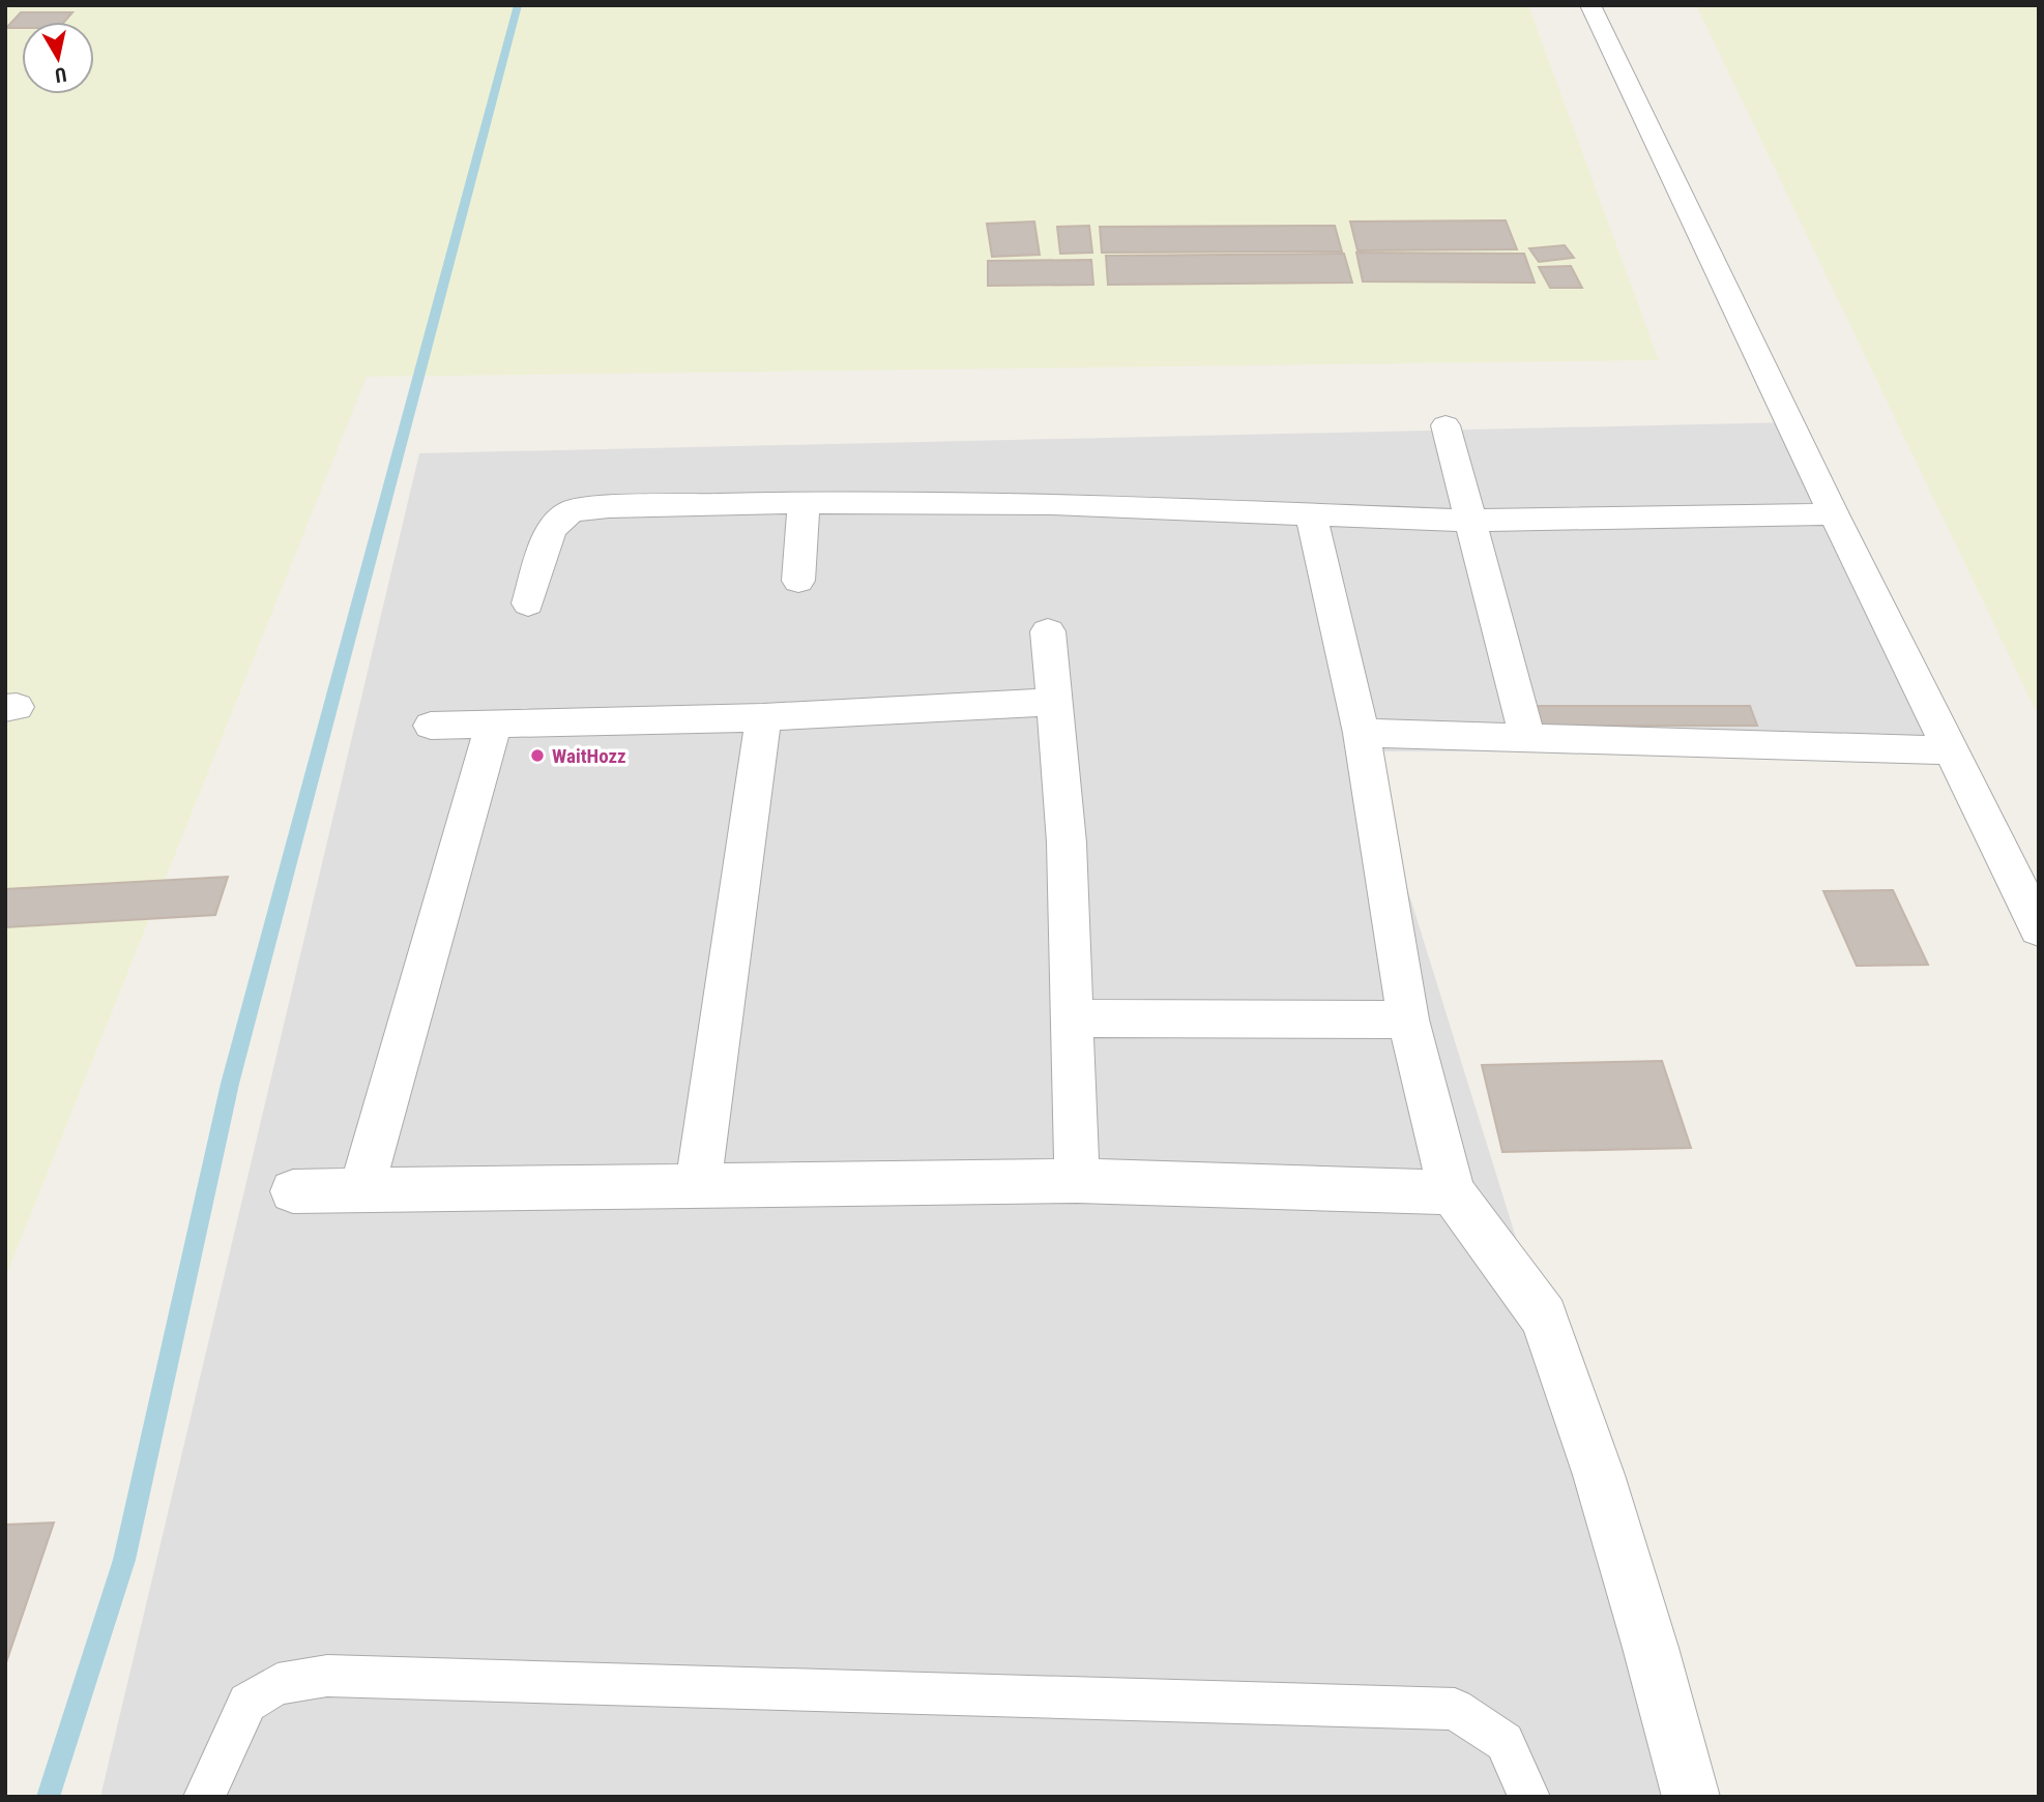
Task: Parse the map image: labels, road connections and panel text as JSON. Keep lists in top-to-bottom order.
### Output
{
  "places": ["WaitHozz"],
  "north": "bottom"
}
